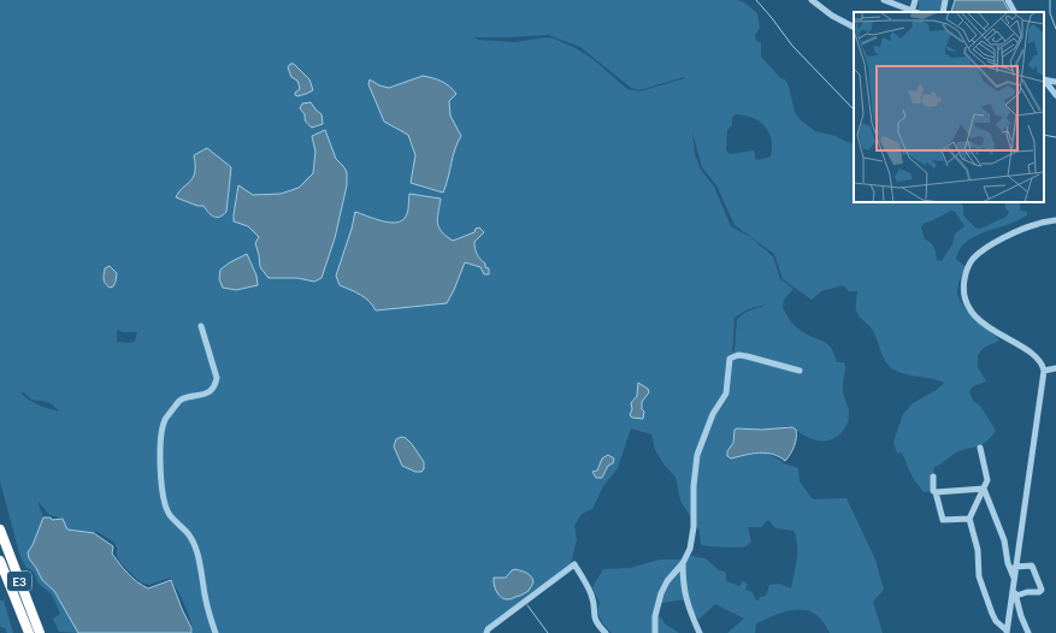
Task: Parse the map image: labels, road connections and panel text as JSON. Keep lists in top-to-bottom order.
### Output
{
  "streets": {
    "highway": ["E3"]
  }
}
